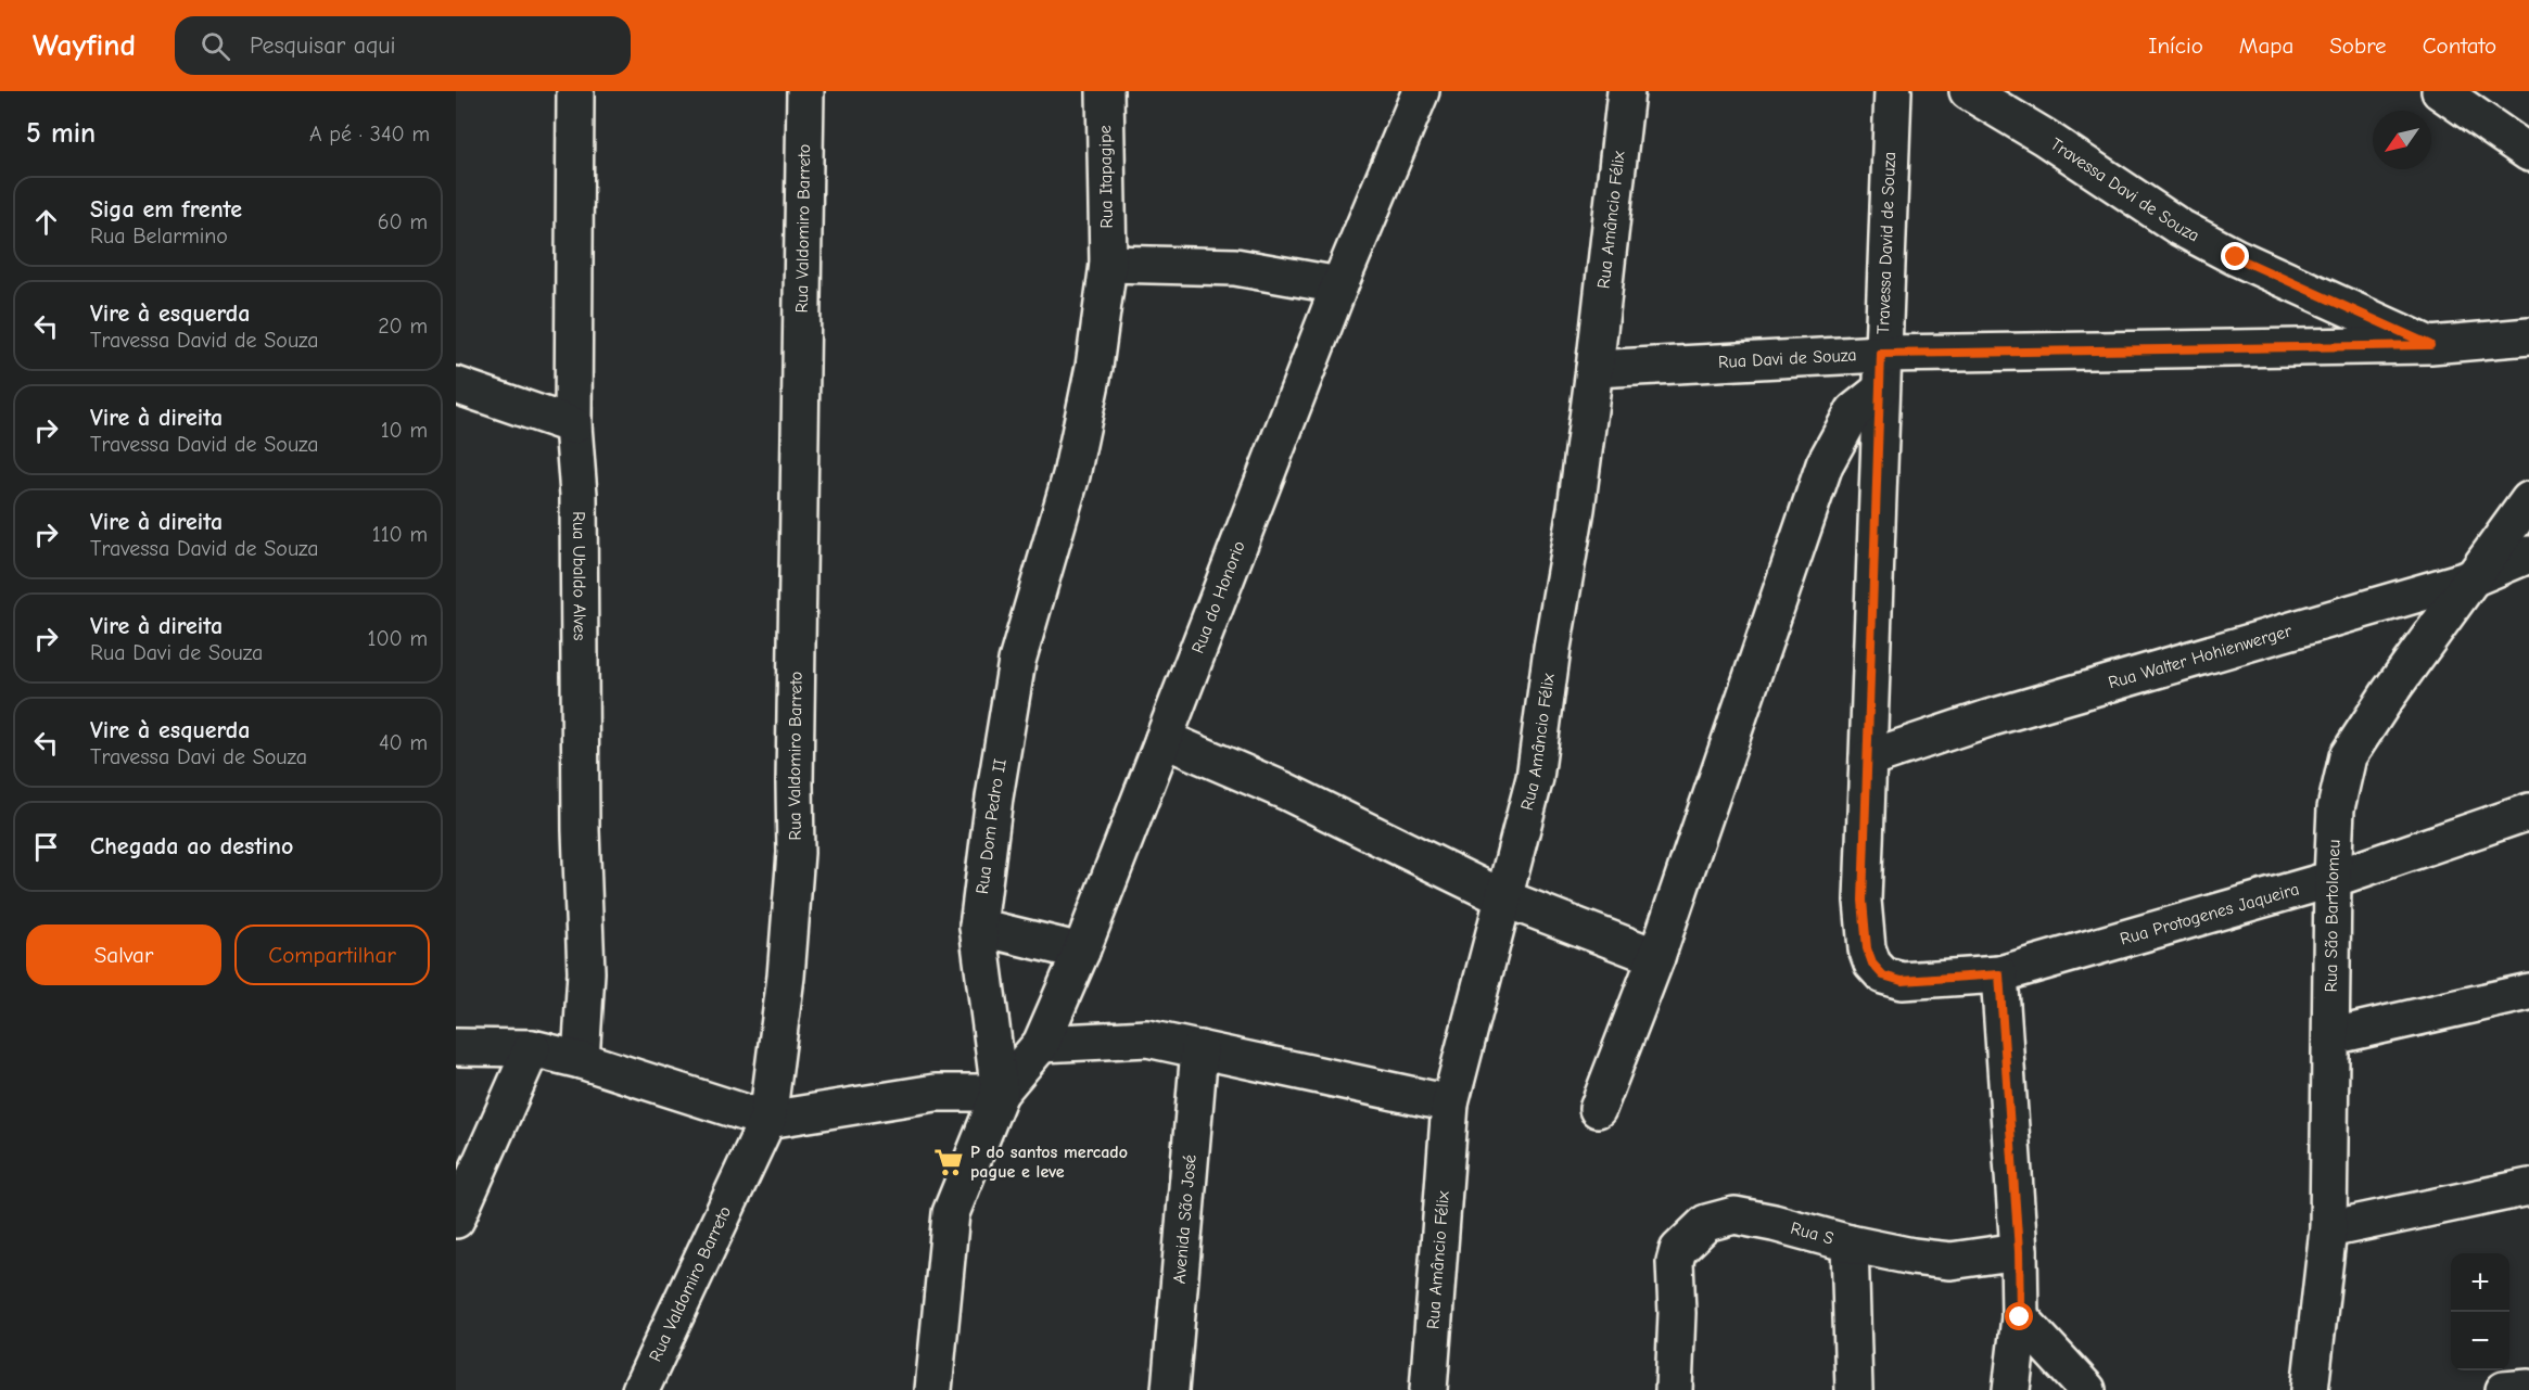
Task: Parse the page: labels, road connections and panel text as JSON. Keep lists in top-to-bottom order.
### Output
{
  "streets": {
    "street": [
      "Rua Itapagipe",
      "Travessa Davi de Souza",
      "Rua Amâncio Félix",
      "Rua Valdomiro Barreto",
      "Travessa David de Souza",
      "Rua Davi de Souza",
      "Rua Ubaldo Alves",
      "Rua do Honorio",
      "Rua Walter Hohienwerger",
      "Rua Dom Pedro II",
      "Rua Protogenes Jaqueira",
      "Rua São Bartolomeu",
      "Avenida São José",
      "Rua S"
    ]
  },
  "crossings": [
    ["Rua Itapagipe", "Rua Dom Pedro II"],
    ["Travessa Davi de Souza", "Rua Davi de Souza"],
    ["Rua Amâncio Félix", "Rua Davi de Souza"],
    ["Travessa David de Souza", "Rua Davi de Souza"],
    ["Travessa David de Souza", "Rua Walter Hohienwerger"],
    ["Travessa David de Souza", "Rua Protogenes Jaqueira"],
    ["Rua do Honorio", "Rua Dom Pedro II"],
    ["Rua Walter Hohienwerger", "Rua São Bartolomeu"],
    ["Rua Protogenes Jaqueira", "Rua São Bartolomeu"]
  ],
  "places": {
    "supermarket": ["P do santos mercado pague e leve"]
  },
  "north": "bottom left",
  "page": {
    "header": "Wayfind",
    "search": "Pesquisar aqui",
    "nav": [
      "Início",
      "Mapa",
      "Sobre",
      "Contato"
    ],
    "heading": ["5 min", "A pé · 340 m"],
    "list": [
      ["Siga em frente", "Rua Belarmino", "60 m"],
      ["Vire à esquerda", "Travessa David de Souza", "20 m"],
      ["Vire à direita", "Travessa David de Souza", "10 m"],
      ["Vire à direita", "Travessa David de Souza", "110 m"],
      ["Vire à direita", "Rua Davi de Souza", "100 m"],
      ["Vire à esquerda", "Travessa Davi de Souza", "40 m"],
      "Chegada ao destino"
    ],
    "buttons": ["Salvar", "Compartilhar"],
    "map_buttons": ["+", "−"]
  }
}
